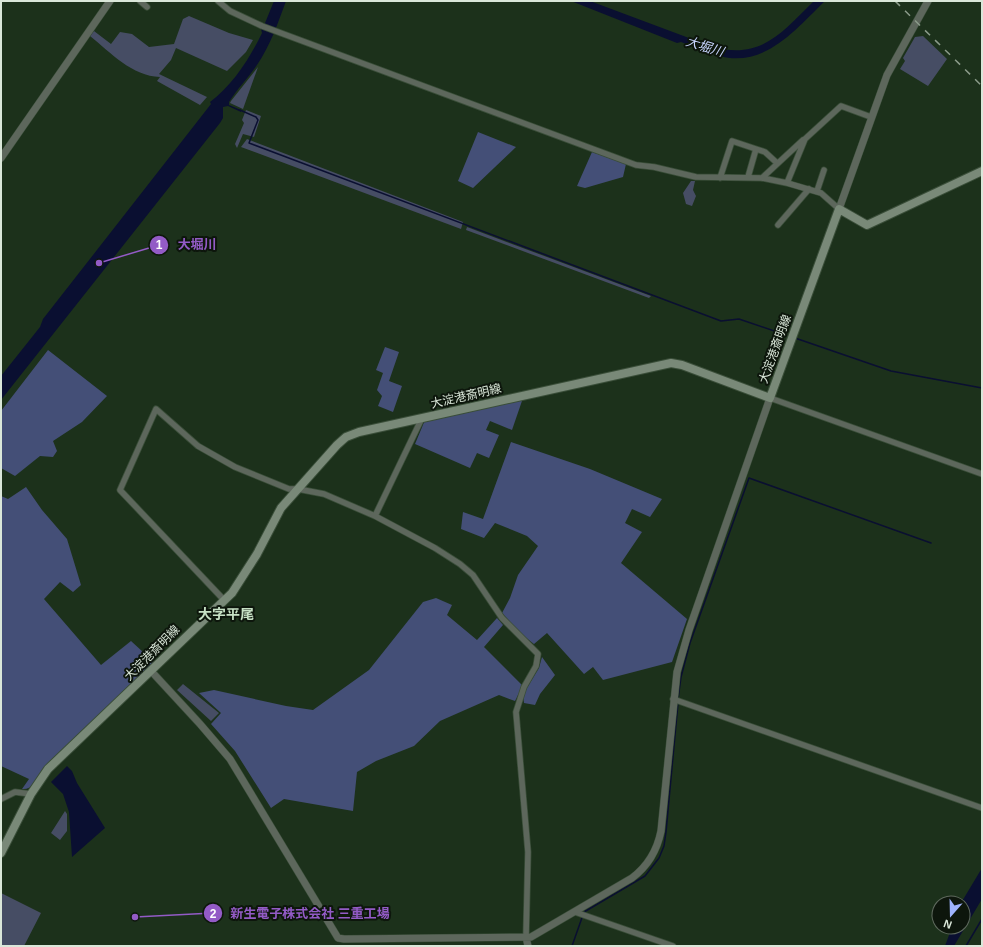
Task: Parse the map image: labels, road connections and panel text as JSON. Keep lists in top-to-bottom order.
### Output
{
  "streets": {
    "main road": ["大淀港斎明線"]
  },
  "districts": ["大字平尾"],
  "water": ["大堀川"],
  "places": ["大堀川", "新生電子株式会社 三重工場"],
  "north": "bottom"
}
